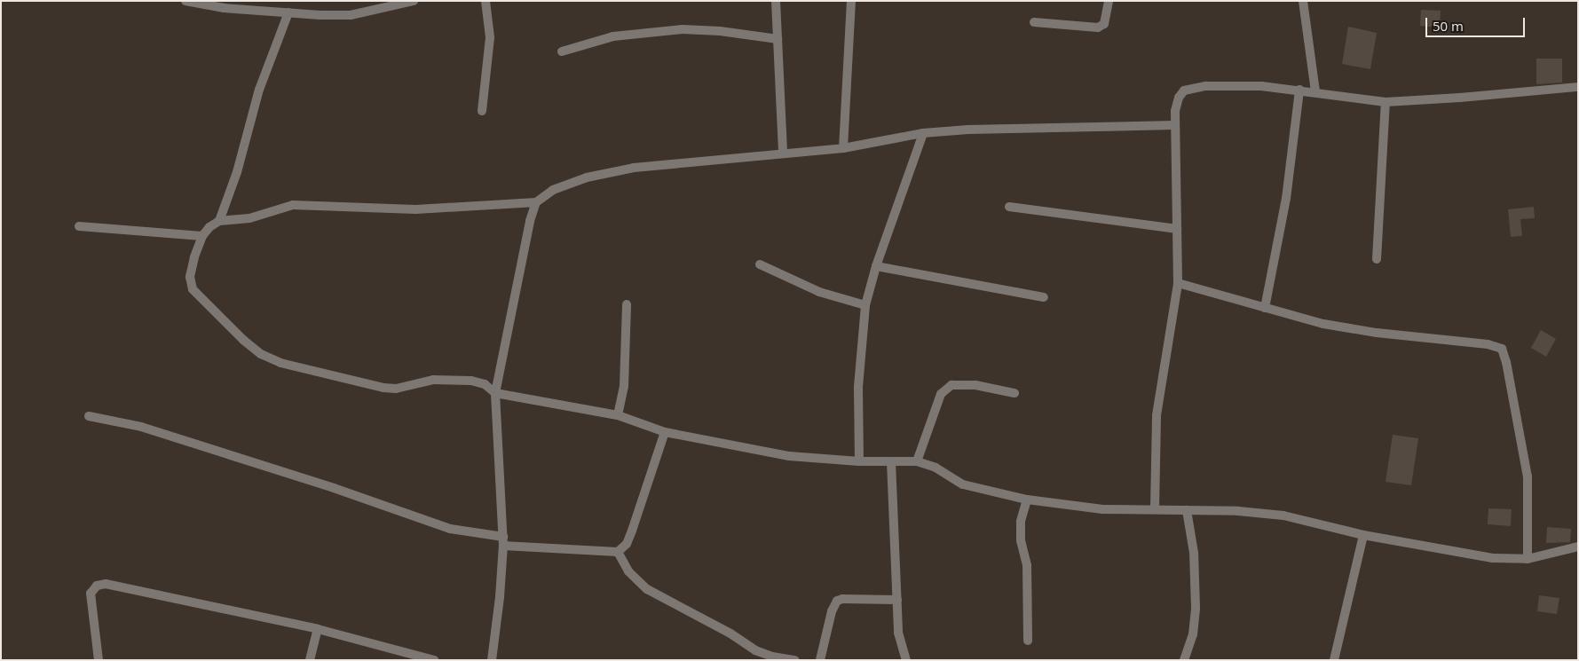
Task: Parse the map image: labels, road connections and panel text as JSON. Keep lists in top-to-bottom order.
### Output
{
  "scale_bar": "50 m"
}
